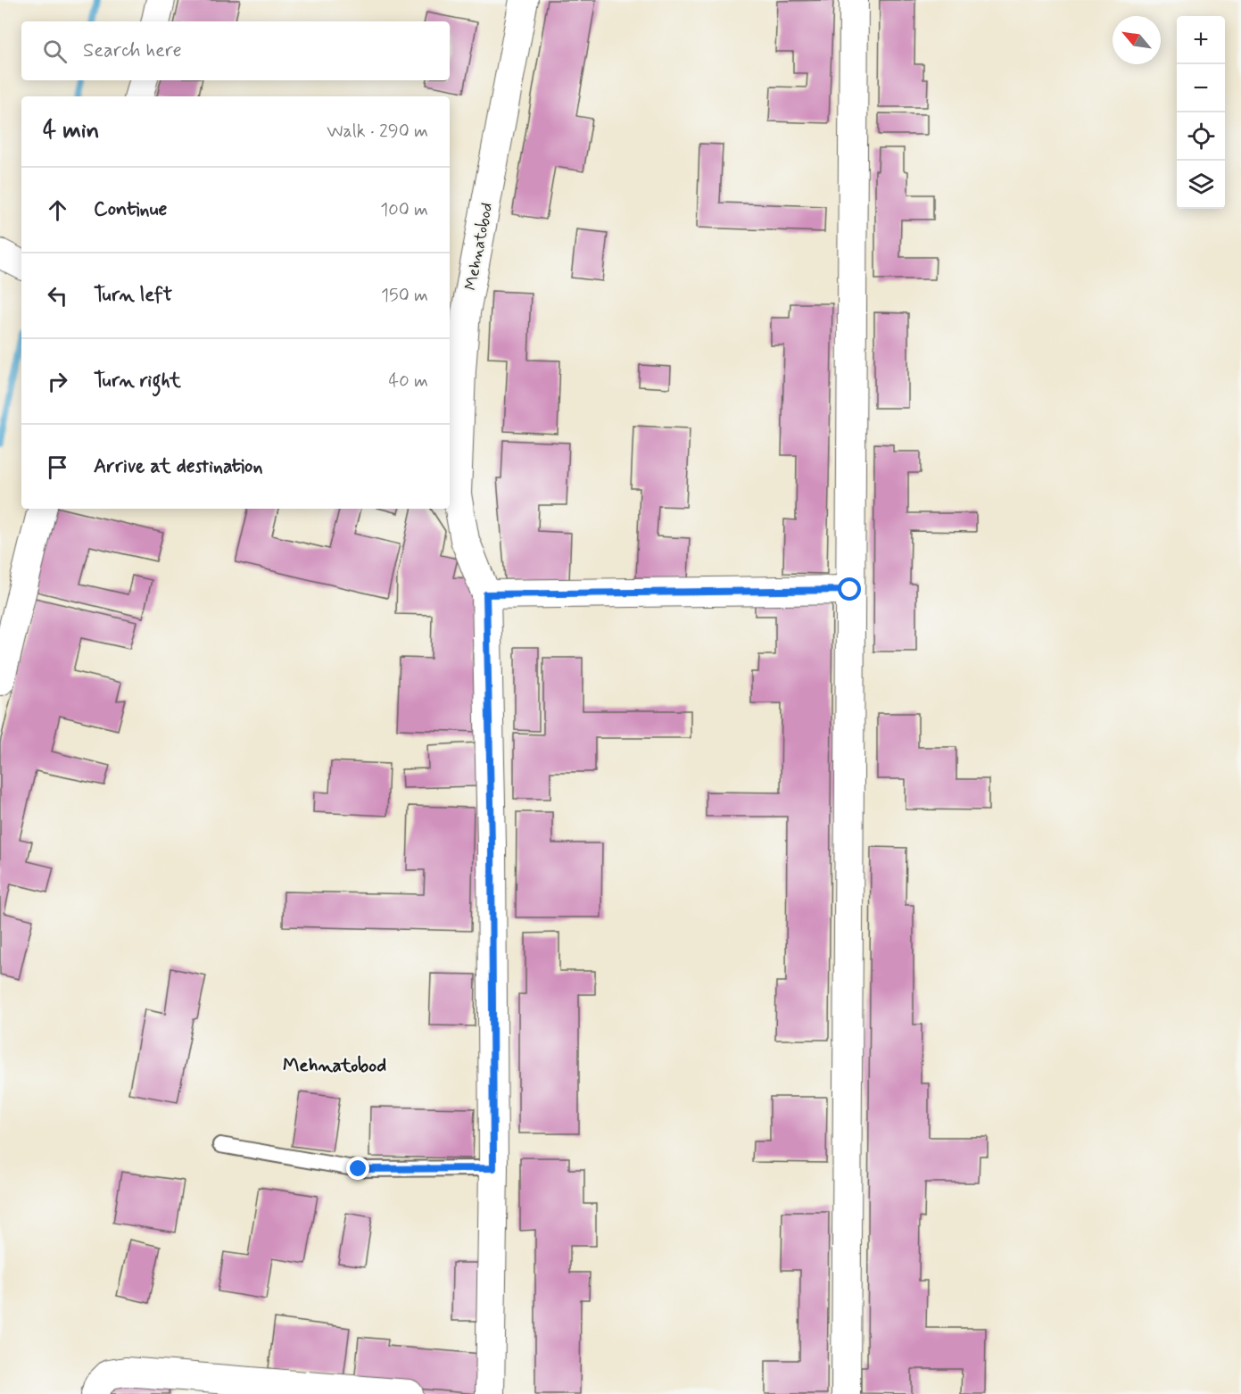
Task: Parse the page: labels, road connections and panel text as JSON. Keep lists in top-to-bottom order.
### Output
{
  "streets": {
    "street": ["Mehnatobod"]
  },
  "districts": ["Mehnatobod"],
  "north": "top left",
  "page": {
    "map_buttons": ["+", "−"],
    "search": "Search here",
    "heading": ["4 min", "Walk · 290 m"],
    "list": [
      ["Continue", "100 m"],
      ["Turn left", "150 m"],
      ["Turn right", "40 m"],
      "Arrive at destination"
    ]
  }
}
